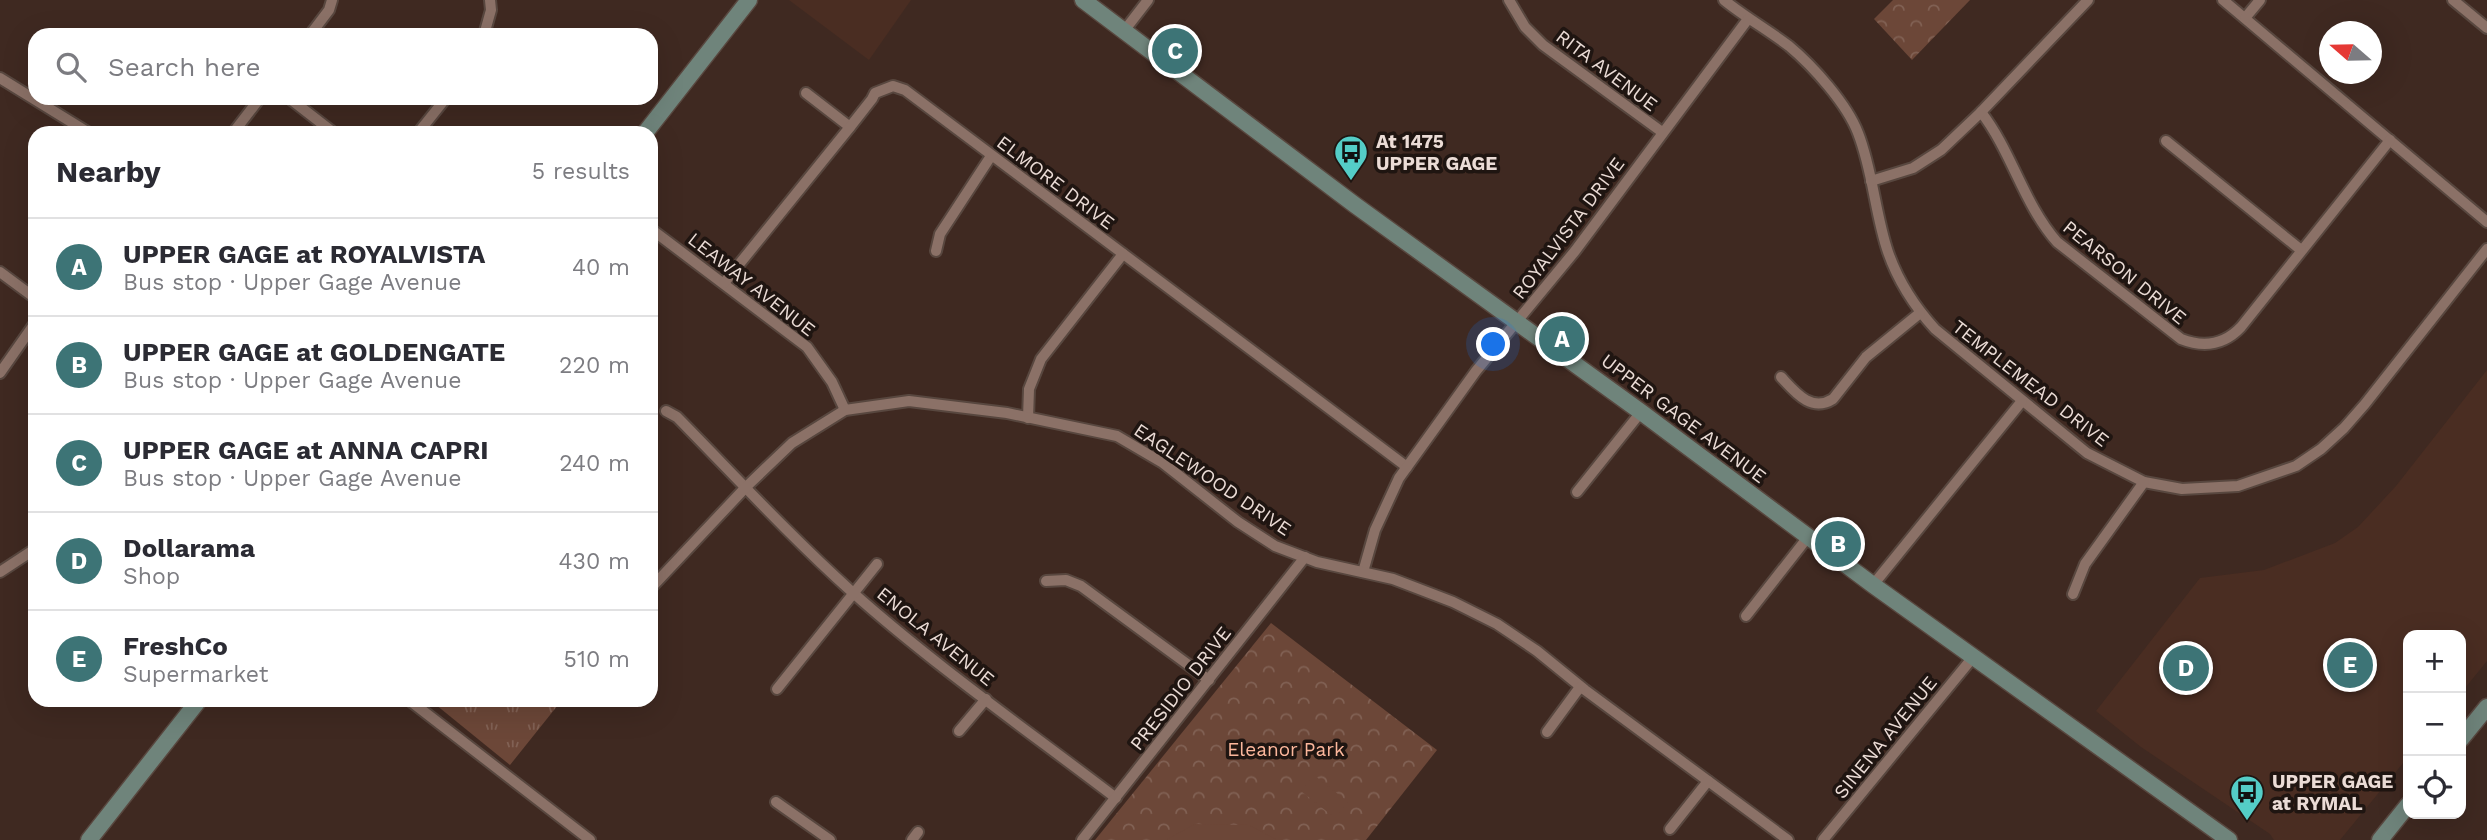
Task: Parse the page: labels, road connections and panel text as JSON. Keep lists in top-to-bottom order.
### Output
{
  "streets": {
    "main road": ["UPPER GAGE AVENUE"],
    "street": [
      "RITA AVENUE",
      "ELMORE DRIVE",
      "ROYALVISTA DRIVE",
      "PEARSON DRIVE",
      "LEAWAY AVENUE",
      "TEMPLEMEAD DRIVE",
      "EAGLEWOOD DRIVE",
      "ENOLA AVENUE",
      "PRESIDIO DRIVE",
      "SINENA AVENUE"
    ]
  },
  "crossings": [
    ["RITA AVENUE", "ROYALVISTA DRIVE"],
    ["ELMORE DRIVE", "ROYALVISTA DRIVE"],
    ["ELMORE DRIVE", "LEAWAY AVENUE"],
    ["ROYALVISTA DRIVE", "TEMPLEMEAD DRIVE"],
    ["ROYALVISTA DRIVE", "UPPER GAGE AVENUE"],
    ["ROYALVISTA DRIVE", "EAGLEWOOD DRIVE"],
    ["LEAWAY AVENUE", "EAGLEWOOD DRIVE"],
    ["UPPER GAGE AVENUE", "SINENA AVENUE"],
    ["EAGLEWOOD DRIVE", "ENOLA AVENUE"],
    ["EAGLEWOOD DRIVE", "PRESIDIO DRIVE"],
    ["ENOLA AVENUE", "PRESIDIO DRIVE"]
  ],
  "parks": ["Eleanor Park"],
  "places": {
    "bus stop": ["At 1475 UPPER GAGE", "UPPER GAGE at RYMAL"]
  },
  "north": "left",
  "page": {
    "pins": [
      "C",
      "A",
      "B",
      "E",
      "D"
    ],
    "search": "Search here",
    "heading": ["Nearby", "5 results"],
    "list": [
      {
        "mark": "A",
        "name": "UPPER GAGE at ROYALVISTA",
        "note": "Bus stop · Upper Gage Avenue",
        "value": "40 m"
      },
      {
        "mark": "B",
        "name": "UPPER GAGE at GOLDENGATE",
        "note": "Bus stop · Upper Gage Avenue",
        "value": "220 m"
      },
      {
        "mark": "C",
        "name": "UPPER GAGE at ANNA CAPRI",
        "note": "Bus stop · Upper Gage Avenue",
        "value": "240 m"
      },
      {
        "mark": "D",
        "name": "Dollarama",
        "note": "Shop",
        "value": "430 m"
      },
      {
        "mark": "E",
        "name": "FreshCo",
        "note": "Supermarket",
        "value": "510 m"
      }
    ],
    "map_buttons": ["+", "−"]
  }
}
